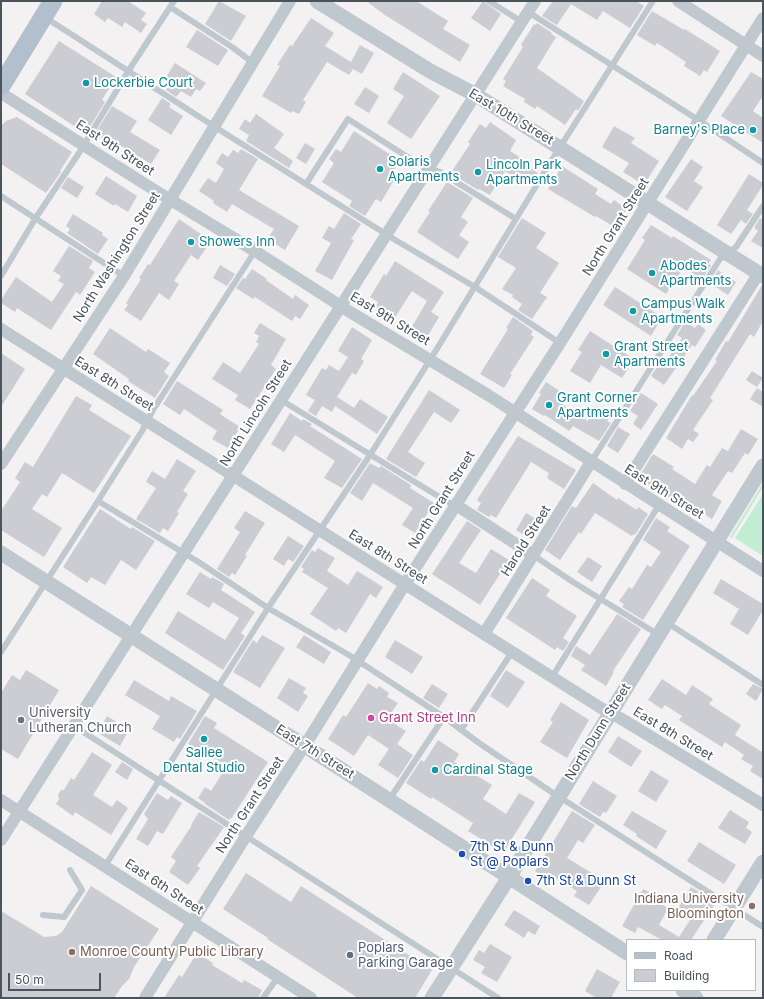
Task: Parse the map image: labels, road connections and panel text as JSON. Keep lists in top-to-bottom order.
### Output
{
  "streets": {
    "street": [
      "East 10th Street",
      "East 9th Street",
      "North Grant Street",
      "North Washington Street",
      "East 8th Street",
      "North Lincoln Street",
      "Harold Street",
      "North Dunn Street",
      "East 7th Street",
      "East 6th Street"
    ]
  },
  "crossings": [
    ["East 10th Street", "North Grant Street"],
    ["East 10th Street", "North Lincoln Street"],
    ["East 9th Street", "North Grant Street"],
    ["East 9th Street", "North Washington Street"],
    ["East 9th Street", "North Lincoln Street"],
    ["East 9th Street", "Harold Street"],
    ["East 9th Street", "North Dunn Street"],
    ["North Grant Street", "East 8th Street"],
    ["North Grant Street", "East 7th Street"],
    ["North Grant Street", "East 6th Street"],
    ["North Washington Street", "East 8th Street"],
    ["East 8th Street", "North Lincoln Street"],
    ["East 8th Street", "Harold Street"],
    ["East 8th Street", "North Dunn Street"],
    ["North Lincoln Street", "East 7th Street"],
    ["North Lincoln Street", "East 6th Street"],
    ["North Dunn Street", "East 7th Street"]
  ],
  "places": [
    "Lockerbie Court",
    "Barney's Place",
    "Solaris Apartments",
    "Lincoln Park Apartments",
    "Showers Inn",
    "Abodes Apartments",
    "Campus Walk Apartments",
    "Grant Street Apartments",
    "Grant Corner Apartments",
    "Grant Street Inn",
    "University Lutheran Church",
    "Sallee Dental Studio",
    "Cardinal Stage",
    "7th St & Dunn St @ Poplars",
    "7th St & Dunn St",
    "Indiana University Bloomington",
    "Monroe County Public Library",
    "Poplars Parking Garage"
  ],
  "legend": ["Road", "Building"],
  "scale_bar": "50 m"
}
